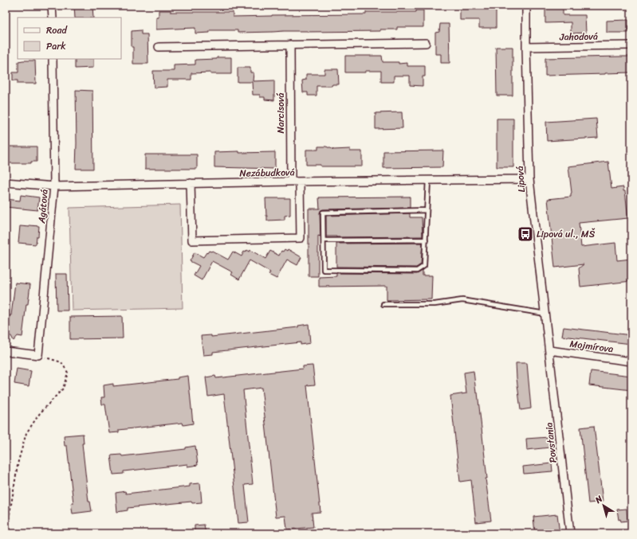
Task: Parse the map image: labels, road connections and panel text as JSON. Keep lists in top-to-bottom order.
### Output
{
  "streets": {
    "street": [
      "Jahodová",
      "Narcisová",
      "Nezábudková",
      "Lipová",
      "Agátová",
      "Mojmírova",
      "Povstania"
    ]
  },
  "crossings": [
    ["Jahodová", "Lipová"],
    ["Narcisová", "Nezábudková"],
    ["Nezábudková", "Lipová"],
    ["Nezábudková", "Agátová"],
    ["Lipová", "Mojmírova"],
    ["Lipová", "Povstania"],
    ["Mojmírova", "Povstania"]
  ],
  "places": {
    "bus stop": ["Lipová ul., MŠ"]
  },
  "legend": ["Road", "Park"],
  "north": "top left"
}
